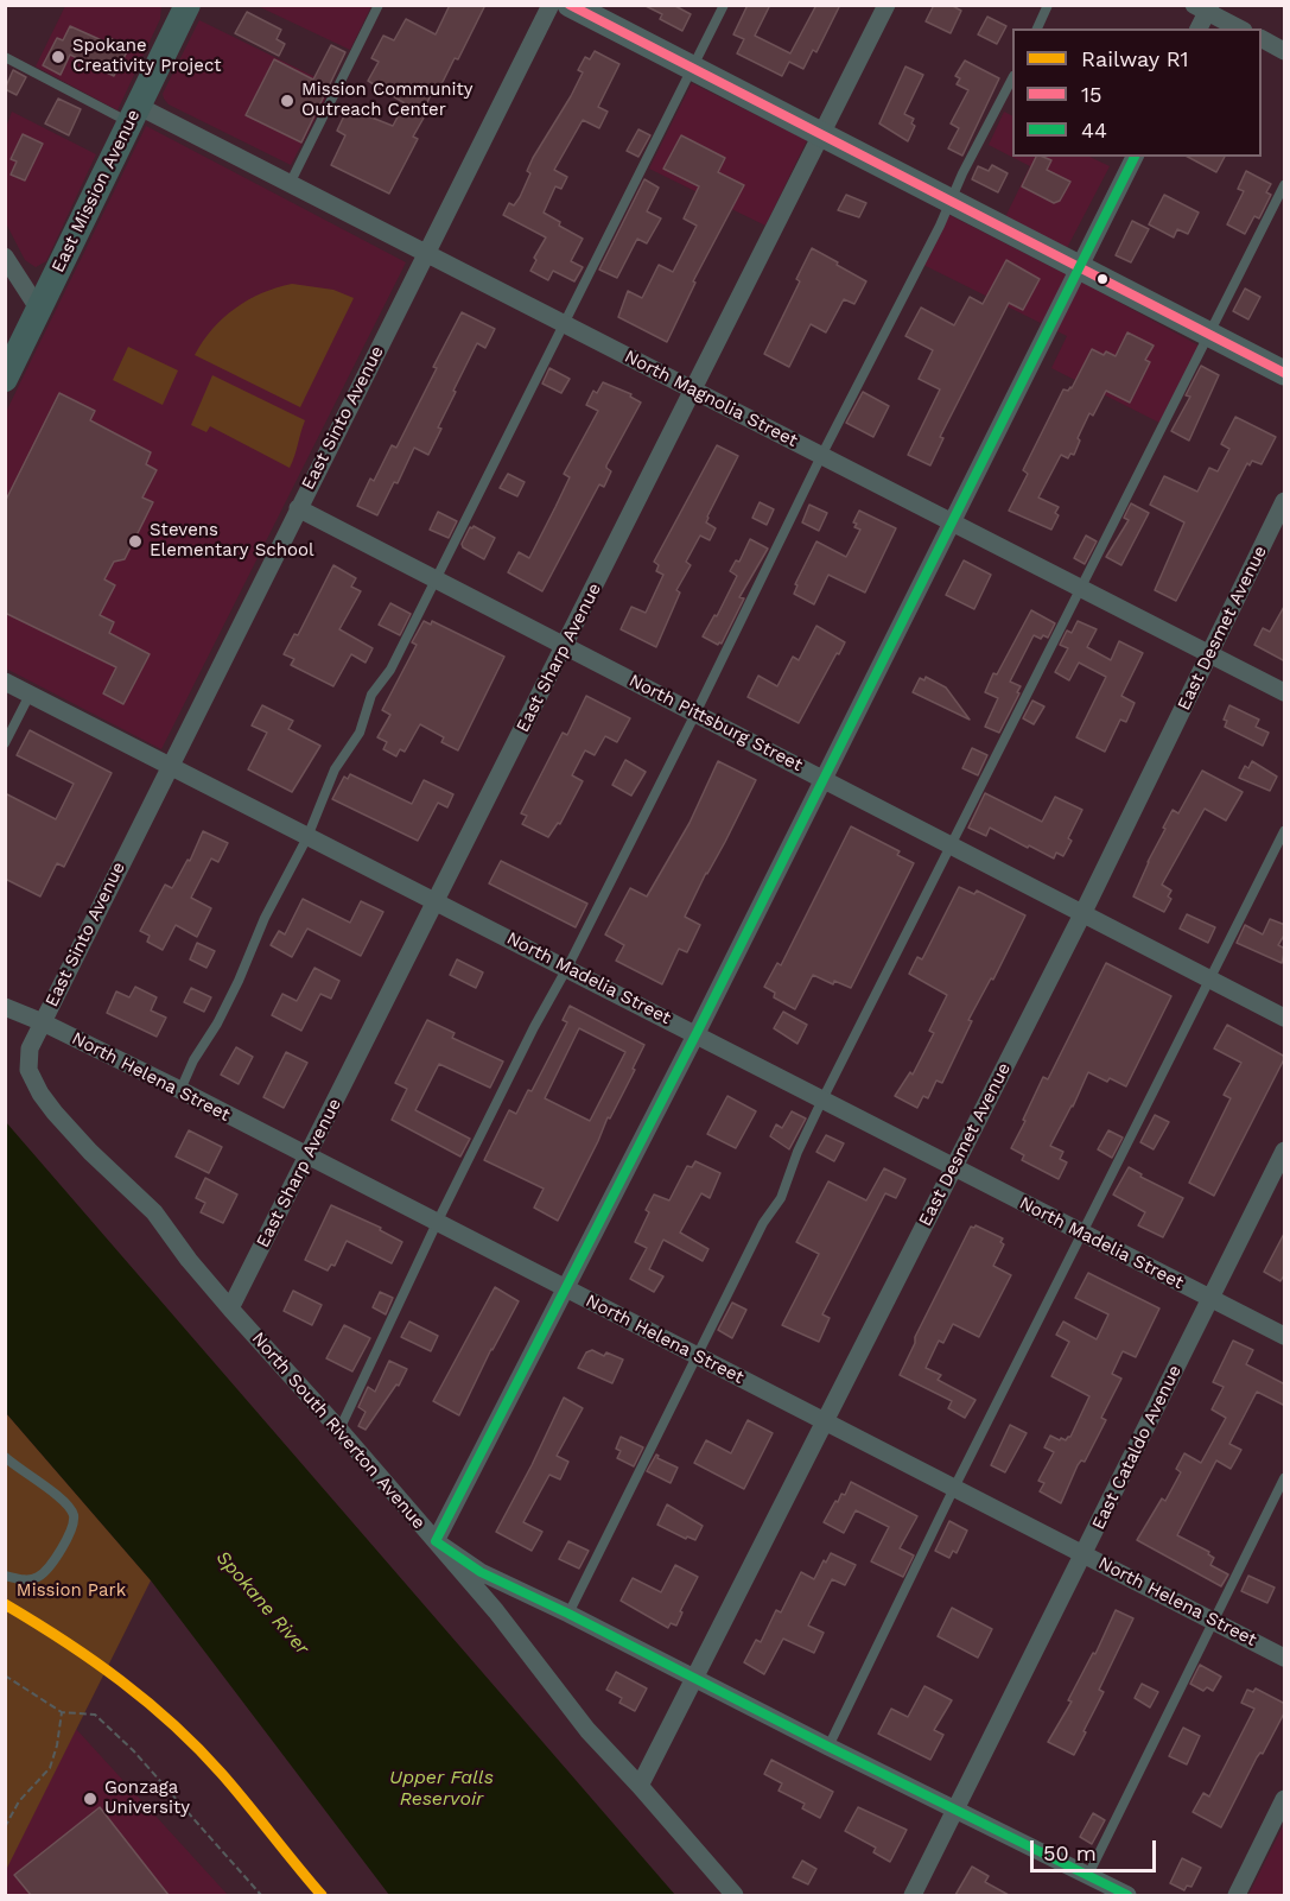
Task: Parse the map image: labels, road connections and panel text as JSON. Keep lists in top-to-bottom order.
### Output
{
  "streets": {
    "main road": ["East Mission Avenue"],
    "street": [
      "North Magnolia Street",
      "East Sinto Avenue",
      "East Desmet Avenue",
      "East Sharp Avenue",
      "North Pittsburg Street",
      "North Madelia Street",
      "North Helena Street",
      "North South Riverton Avenue",
      "East Cataldo Avenue"
    ]
  },
  "crossings": [
    ["East Mission Avenue", "North Magnolia Street"],
    ["North Magnolia Street", "East Sinto Avenue"],
    ["North Magnolia Street", "East Desmet Avenue"],
    ["North Magnolia Street", "East Sharp Avenue"],
    ["East Sinto Avenue", "North Pittsburg Street"],
    ["East Sinto Avenue", "North Madelia Street"],
    ["East Sinto Avenue", "North Helena Street"],
    ["East Sinto Avenue", "North South Riverton Avenue"],
    ["East Desmet Avenue", "North Pittsburg Street"],
    ["East Desmet Avenue", "North Madelia Street"],
    ["East Desmet Avenue", "North Helena Street"],
    ["East Desmet Avenue", "North South Riverton Avenue"],
    ["East Sharp Avenue", "North Pittsburg Street"],
    ["East Sharp Avenue", "North Madelia Street"],
    ["East Sharp Avenue", "North Helena Street"],
    ["East Sharp Avenue", "North South Riverton Avenue"],
    ["North Madelia Street", "East Cataldo Avenue"],
    ["North Helena Street", "North South Riverton Avenue"],
    ["North Helena Street", "East Cataldo Avenue"]
  ],
  "water": ["Spokane River", "Upper Falls Reservoir"],
  "parks": ["Mission Park"],
  "places": [
    "Spokane Creativity Project",
    "Mission Community Outreach Center",
    "Stevens Elementary School",
    "Gonzaga University"
  ],
  "lines": ["transit line 15", "transit line 44", "rail line R1"],
  "legend": ["Railway R1", "15", "44"],
  "scale_bar": "50 m"
}
